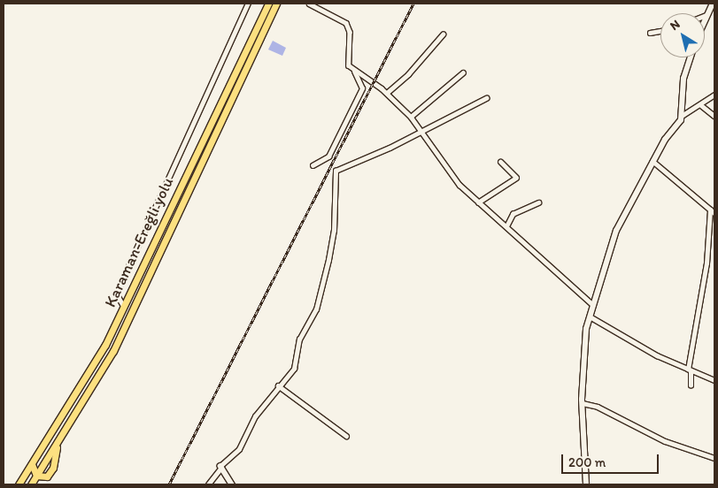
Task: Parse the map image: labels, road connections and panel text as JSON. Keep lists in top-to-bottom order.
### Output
{
  "streets": {
    "highway": ["Karaman-Ereğli yolu"]
  },
  "scale_bar": "200 m",
  "north": "top left"
}
